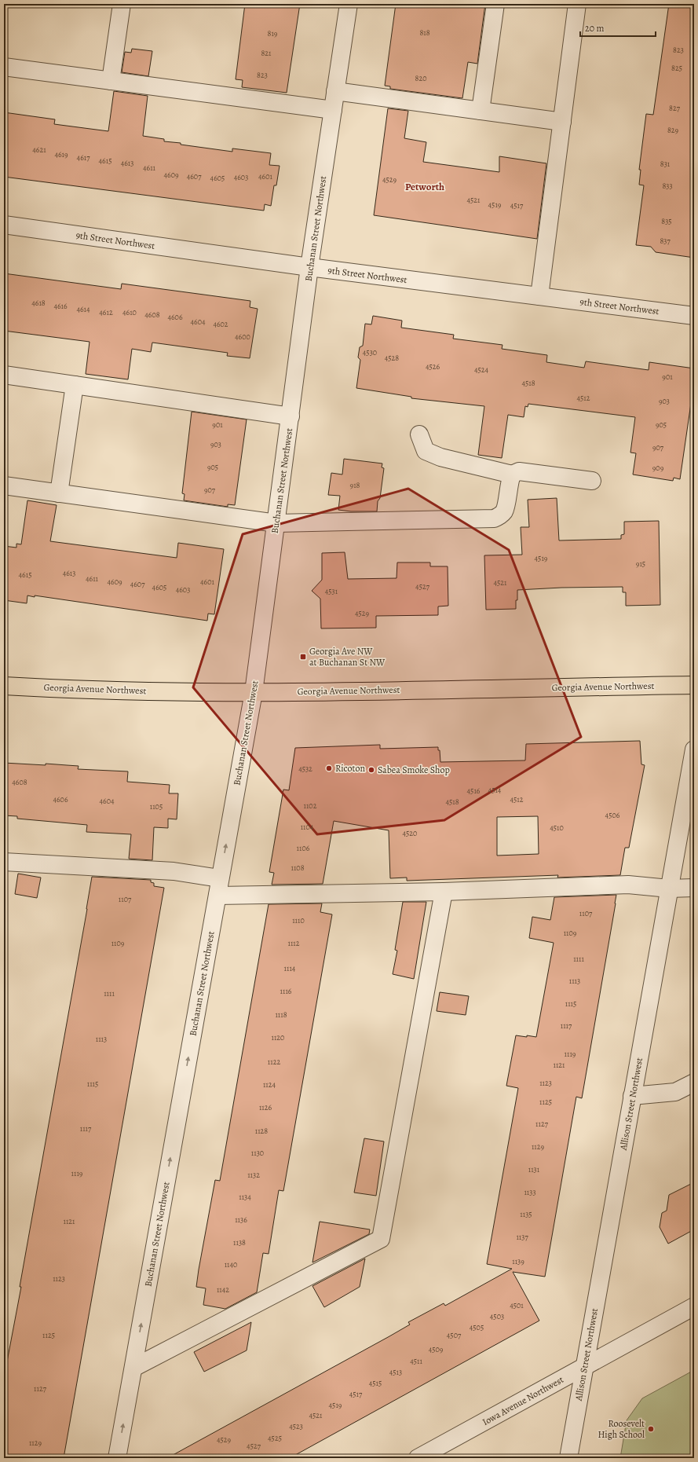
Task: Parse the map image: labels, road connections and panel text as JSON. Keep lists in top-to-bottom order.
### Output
{
  "streets": {
    "highway": ["Georgia Avenue Northwest"],
    "street": [
      "Buchanan Street Northwest",
      "9th Street Northwest",
      "Allison Street Northwest",
      "Iowa Avenue Northwest"
    ]
  },
  "crossings": [
    ["Buchanan Street Northwest", "9th Street Northwest"],
    ["Buchanan Street Northwest", "Georgia Avenue Northwest"],
    ["Allison Street Northwest", "Iowa Avenue Northwest"]
  ],
  "one_way": ["Buchanan Street Northwest"],
  "districts": ["Petworth"],
  "places": {
    "transit": ["Georgia Ave NW at Buchanan St NW"],
    "other": ["Ricoton", "Sabea Smoke Shop", "Roosevelt High School"]
  },
  "house_numbers": [
    "818",
    "819",
    "823",
    "821",
    "825",
    "823",
    "820",
    "827",
    "829",
    "4621",
    "4619",
    "4617",
    "4615",
    "4613",
    "831",
    "4611",
    "4609",
    "4607",
    "4601",
    "4603",
    "4605",
    "4529",
    "833",
    "4521",
    "4519",
    "4517",
    "835",
    "837",
    "4618",
    "4616",
    "4614",
    "4612",
    "4610",
    "4608",
    "4606",
    "4604",
    "4602",
    "4600",
    "4530",
    "4528",
    "4526",
    "4524",
    "901",
    "4518",
    "4512",
    "903",
    "901",
    "905",
    "903",
    "907",
    "905",
    "909",
    "918",
    "907",
    "4519",
    "915",
    "4613",
    "4615",
    "4611",
    "4609",
    "4601",
    "4521",
    "4607",
    "4527",
    "4605",
    "4603",
    "4531",
    "4529",
    "4532",
    "4608",
    "4514",
    "4516",
    "4606",
    "4512",
    "4604",
    "4518",
    "1102",
    "1105",
    "4506",
    "1104",
    "4510",
    "4520",
    "1106",
    "1108",
    "1107",
    "1107",
    "1110",
    "1109",
    "1109",
    "1112",
    "1111",
    "1114",
    "1113",
    "1116",
    "1111",
    "1115",
    "1118",
    "1117",
    "1120",
    "1113",
    "1119",
    "1122",
    "1121",
    "1123",
    "1115",
    "1124",
    "1125",
    "1126",
    "1127",
    "1117",
    "1128",
    "1129",
    "1130",
    "1131",
    "1119",
    "1132",
    "1133",
    "1134",
    "1135",
    "1136",
    "1121",
    "1137",
    "1138",
    "1139",
    "1140",
    "1123",
    "1142",
    "4501",
    "4503",
    "4505",
    "1125",
    "4507",
    "4509",
    "4511",
    "4513",
    "4515",
    "1127",
    "4517",
    "4519",
    "4521",
    "4523",
    "4525",
    "4529",
    "1129",
    "4527"
  ],
  "scale_bar": "20 m"
}
